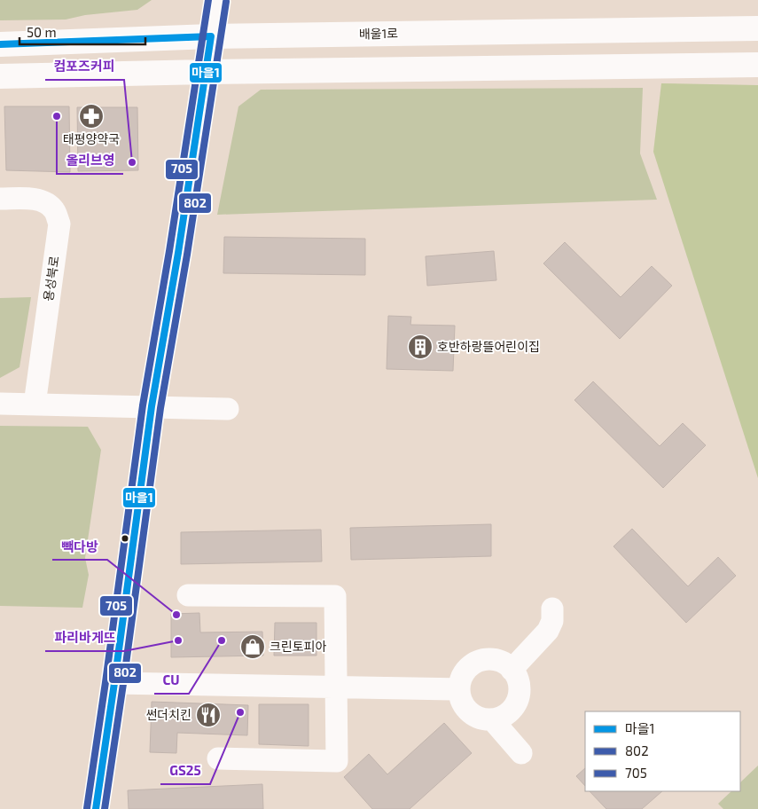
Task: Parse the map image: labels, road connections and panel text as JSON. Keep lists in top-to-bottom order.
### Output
{
  "streets": {
    "main road": ["배울1로"],
    "street": ["용성북로"]
  },
  "places": {
    "other": [
      "올리브영",
      "컴포즈커피",
      "빽다방",
      "파리바게뜨",
      "CU",
      "GS25"
    ],
    "pharmacy": ["태평양약국"],
    "building": ["호반하랑뜰어린이집"],
    "shop": ["크린토피아"],
    "restaurant": ["썬더치킨"]
  },
  "lines": ["transit line 705", "transit line 802", "transit line 마을1"],
  "legend": ["마을1", "802", "705"],
  "scale_bar": "50 m"
}
